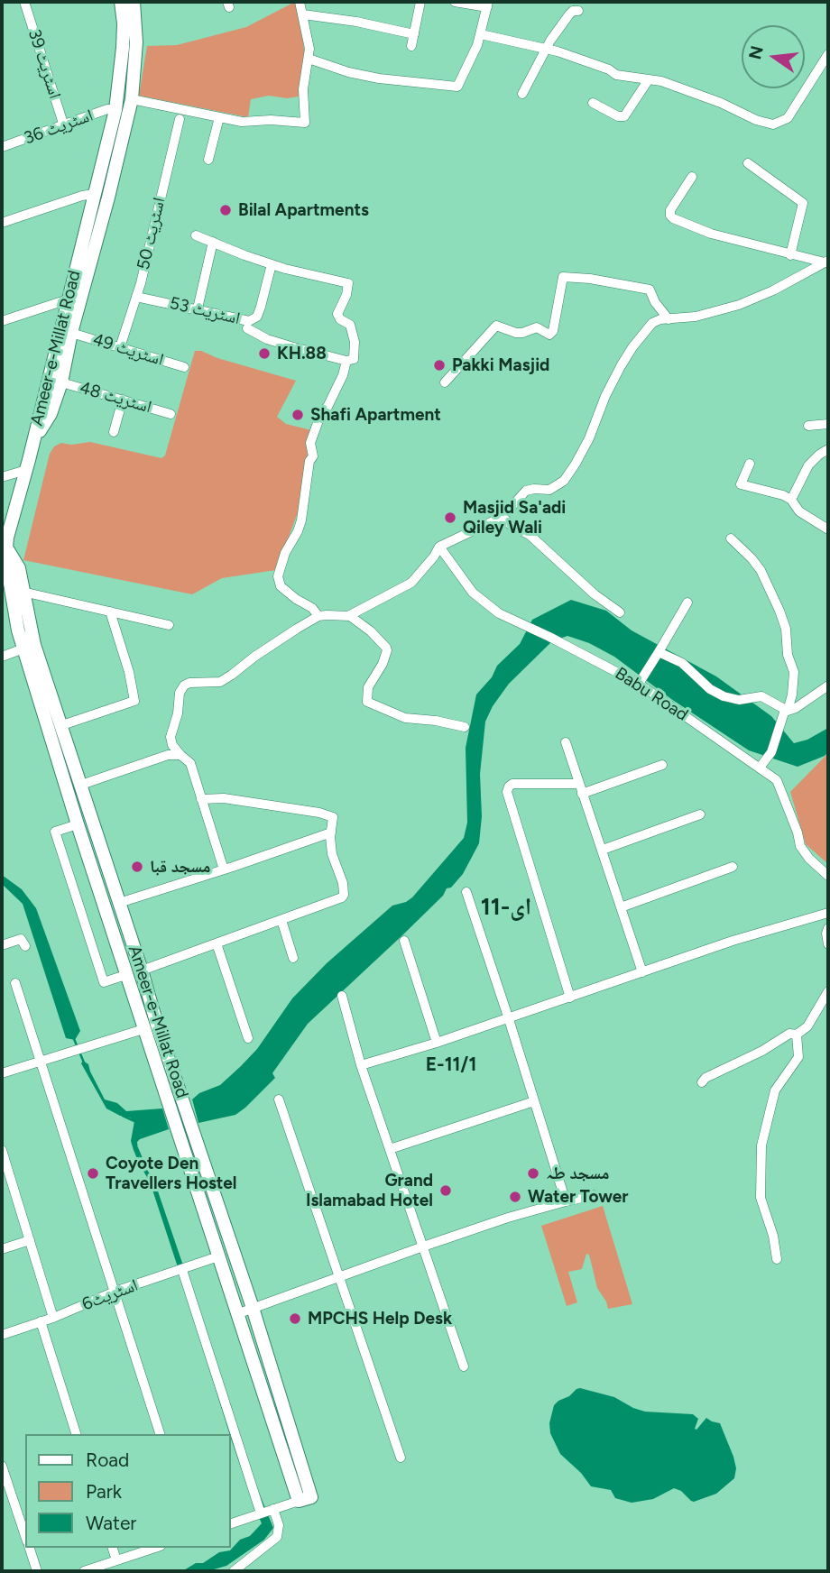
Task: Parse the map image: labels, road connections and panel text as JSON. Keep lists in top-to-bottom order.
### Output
{
  "streets": {
    "main road": ["Ameer-e-Millat Road"],
    "street": [
      "اسٹریٹ 39",
      "اسٹریٹ 36",
      "اسٹریٹ 50",
      "اسٹریٹ 53",
      "اسٹریٹ 49",
      "اسٹریٹ 48",
      "Babu Road",
      "اسٹریٹ6"
    ]
  },
  "crossings": [
    ["اسٹریٹ 39", "اسٹریٹ 36"],
    ["اسٹریٹ 36", "Ameer-e-Millat Road"],
    ["اسٹریٹ 50", "اسٹریٹ 53"],
    ["اسٹریٹ 50", "اسٹریٹ 49"],
    ["Ameer-e-Millat Road", "اسٹریٹ 49"],
    ["Ameer-e-Millat Road", "اسٹریٹ 48"],
    ["Ameer-e-Millat Road", "اسٹریٹ6"]
  ],
  "districts": ["ای-11", "E-11/1"],
  "places": [
    "Bilal Apartments",
    "KH.88",
    "Pakki Masjid",
    "Shafi Apartment",
    "Masjid Sa'adi Qiley Wali",
    "مسجد قبا",
    "Coyote Den Travellers Hostel",
    "مسجد طہ",
    "Grand Islamabad Hotel",
    "Water Tower",
    "MPCHS Help Desk"
  ],
  "legend": ["Road", "Park", "Water"],
  "north": "left"
}
